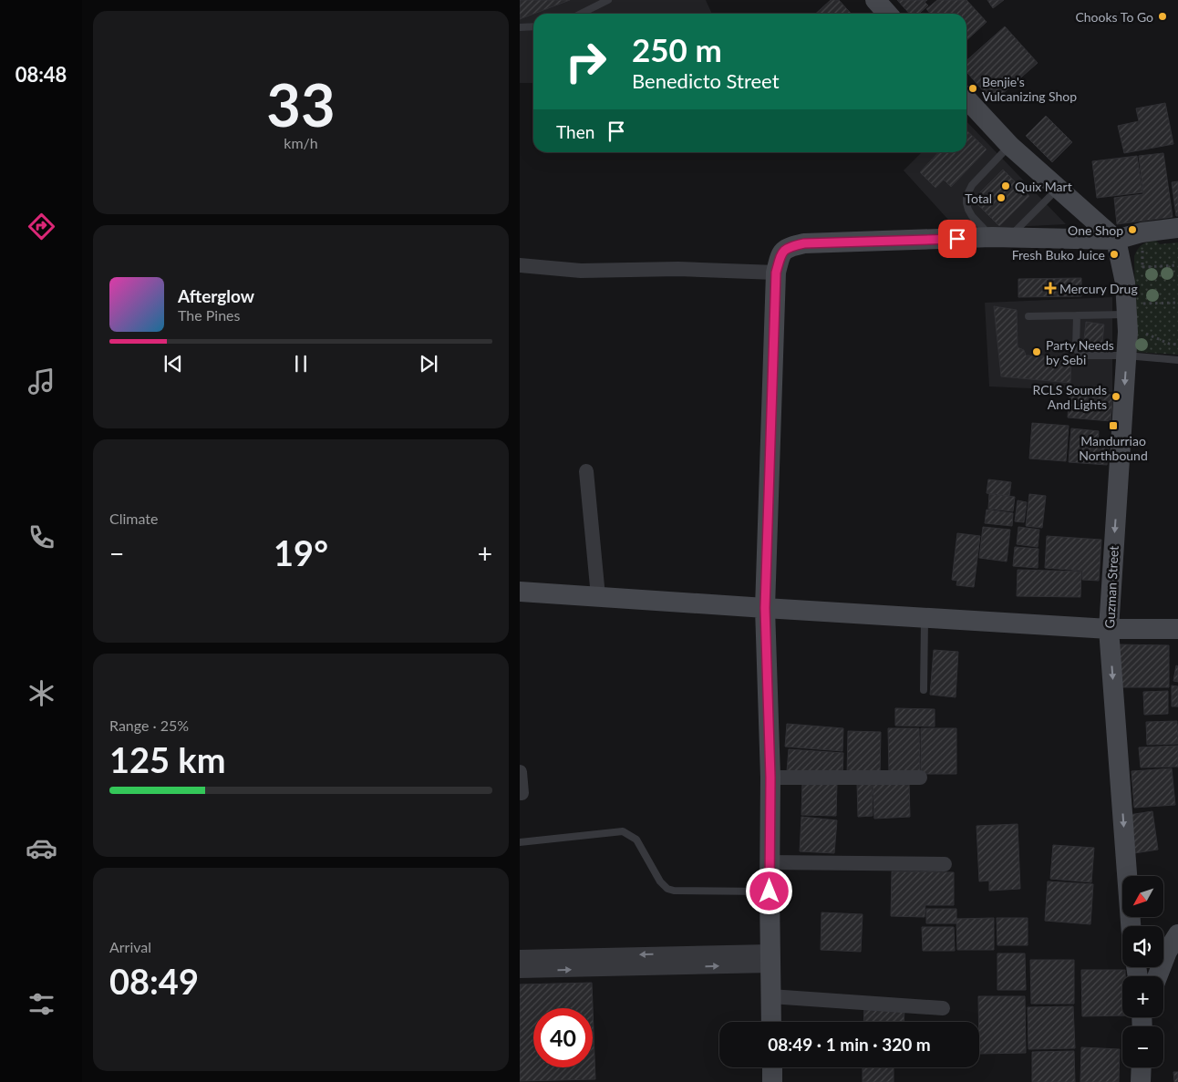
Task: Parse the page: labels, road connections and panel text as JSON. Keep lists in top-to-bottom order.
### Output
{
  "streets": {
    "street": ["Guzman Street"]
  },
  "one_way": ["Guzman Street"],
  "places": {
    "other": [
      "Chooks To Go",
      "Benjie's Vulcanizing Shop",
      "Quix Mart",
      "Total",
      "One Shop",
      "Fresh Buko Juice",
      "Party Needs by Sebi",
      "RCLS Sounds And Lights"
    ],
    "health": ["Mercury Drug"],
    "transit": ["Mandurriao Northbound"]
  },
  "north": "bottom left",
  "page": {
    "tabs": "08:48",
    "tile": [
      ["33", "km/h"],
      "Climate",
      ["Range · 25%", "125 km"],
      ["Arrival", "08:49"]
    ],
    "turn": ["250 m", "Benedicto Street"],
    "then": "Then",
    "song": ["Afterglow", "The Pines"],
    "heat": ["−", "19°", "+"],
    "map_buttons": ["+", "−"],
    "limit": "40",
    "trip": "08:49 · 1 min · 320 m"
  }
}
